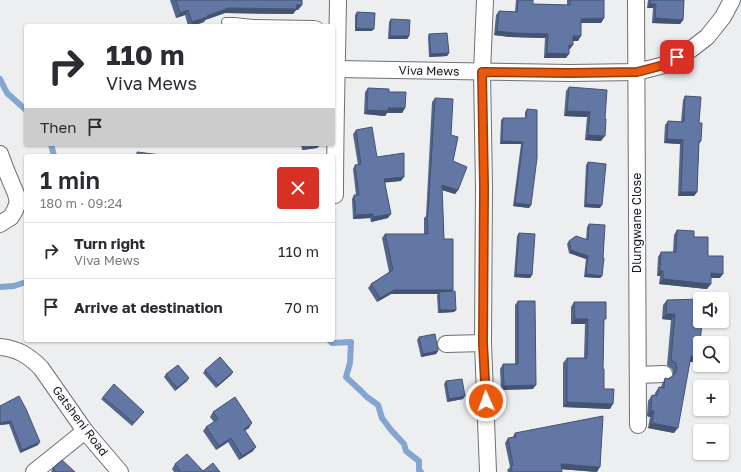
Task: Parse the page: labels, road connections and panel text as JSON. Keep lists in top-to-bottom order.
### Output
{
  "streets": {
    "street": ["Viva Mews", "Dlungwane Close", "Gatsheni Road"]
  },
  "crossings": [
    ["Viva Mews", "Dlungwane Close"]
  ],
  "page": {
    "turn": ["110 m", "Viva Mews"],
    "then": "Then",
    "heading": ["1 min", "180 m · 09:24"],
    "list": [
      {
        "name": "Turn right",
        "note": "Viva Mews",
        "value": "110 m"
      },
      {
        "name": "Arrive at destination",
        "value": "70 m"
      }
    ],
    "map_buttons": ["+", "−"]
  }
}
